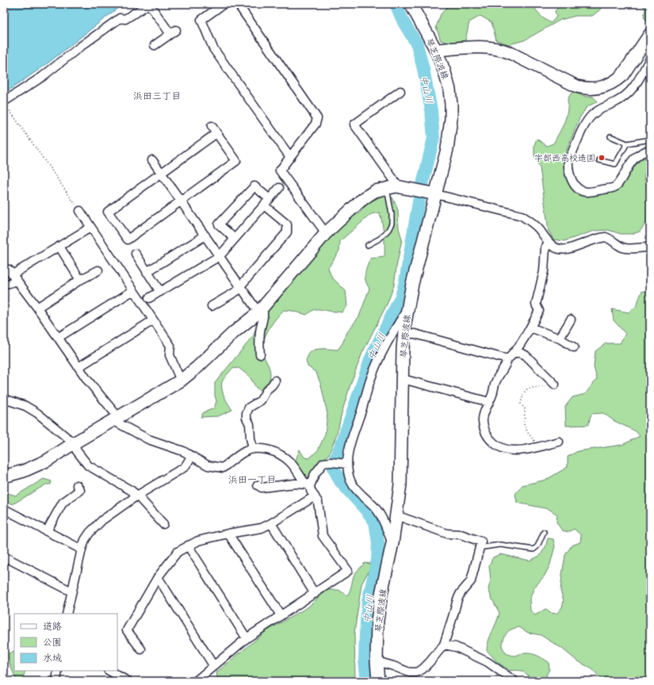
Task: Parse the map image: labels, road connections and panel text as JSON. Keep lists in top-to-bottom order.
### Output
{
  "streets": {
    "street": ["琴芝際波線"]
  },
  "districts": ["浜田三丁目", "浜田一丁目"],
  "water": ["中山川"],
  "places": ["宇部西高校造園"],
  "legend": ["道路", "公園", "水域"]
}
